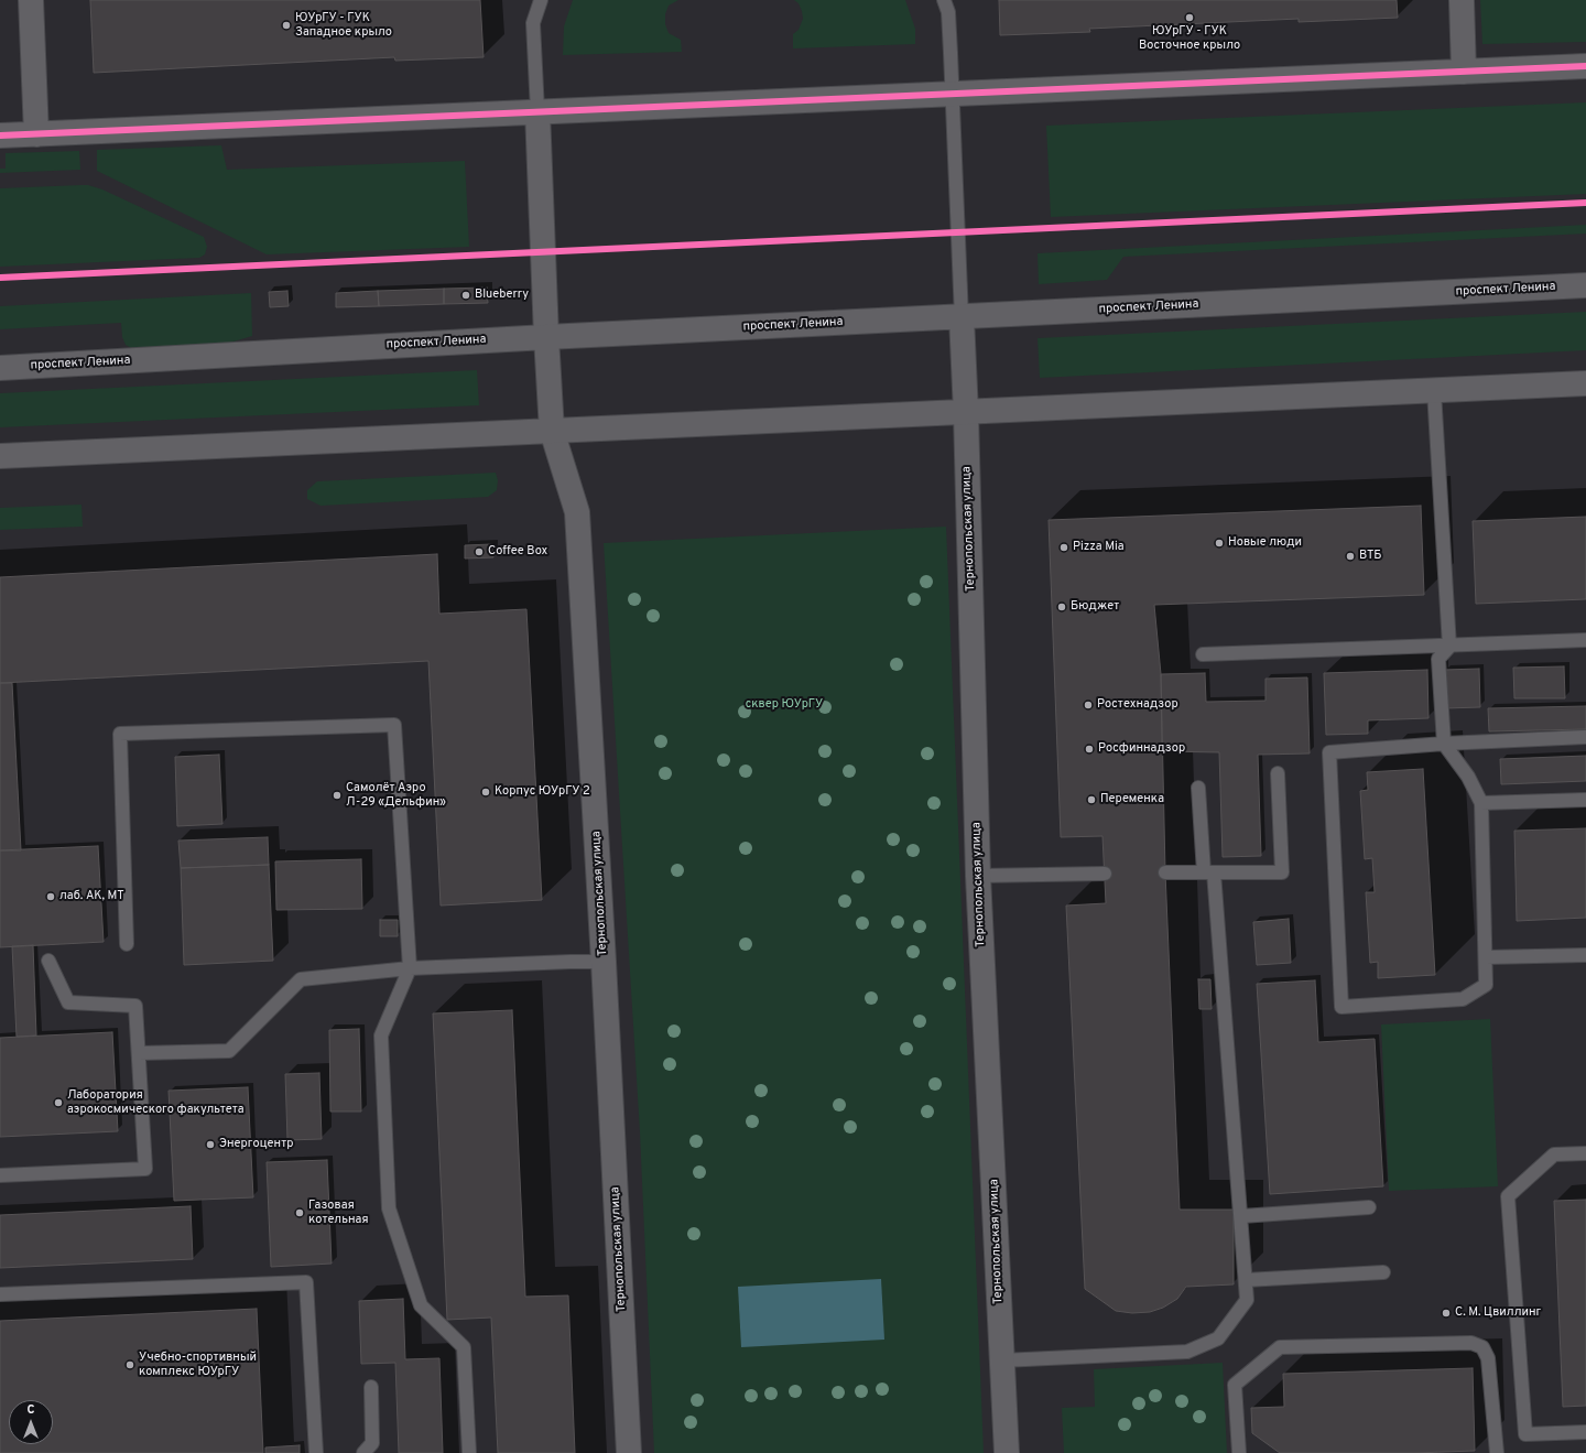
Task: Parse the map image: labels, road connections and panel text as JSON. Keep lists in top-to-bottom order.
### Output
{
  "streets": {
    "street": ["проспект Ленина", "Тернопольская улица"]
  },
  "crossings": [
    ["проспект Ленина", "Тернопольская улица"]
  ],
  "parks": ["сквер ЮУрГУ"],
  "places": [
    "ЮУрГУ - ГУК Восточное крыло",
    "ЮУрГУ - ГУК Западное крыло",
    "Blueberry",
    "Новые люди",
    "Pizza Mia",
    "Coffee Box",
    "ВТБ",
    "Бюджет",
    "Ростехнадзор",
    "Росфиннадзор",
    "Корпус ЮУрГУ 2",
    "Самолёт Аэро Л-29 «Дельфин»",
    "Переменка",
    "лаб. АК, МТ",
    "Лаборатория аэрокосмического факультета",
    "Энергоцентр",
    "Газовая котельная",
    "С. М. Цвиллинг",
    "Учебно-спортивный комплекс ЮУрГУ"
  ],
  "north": "top"
}
